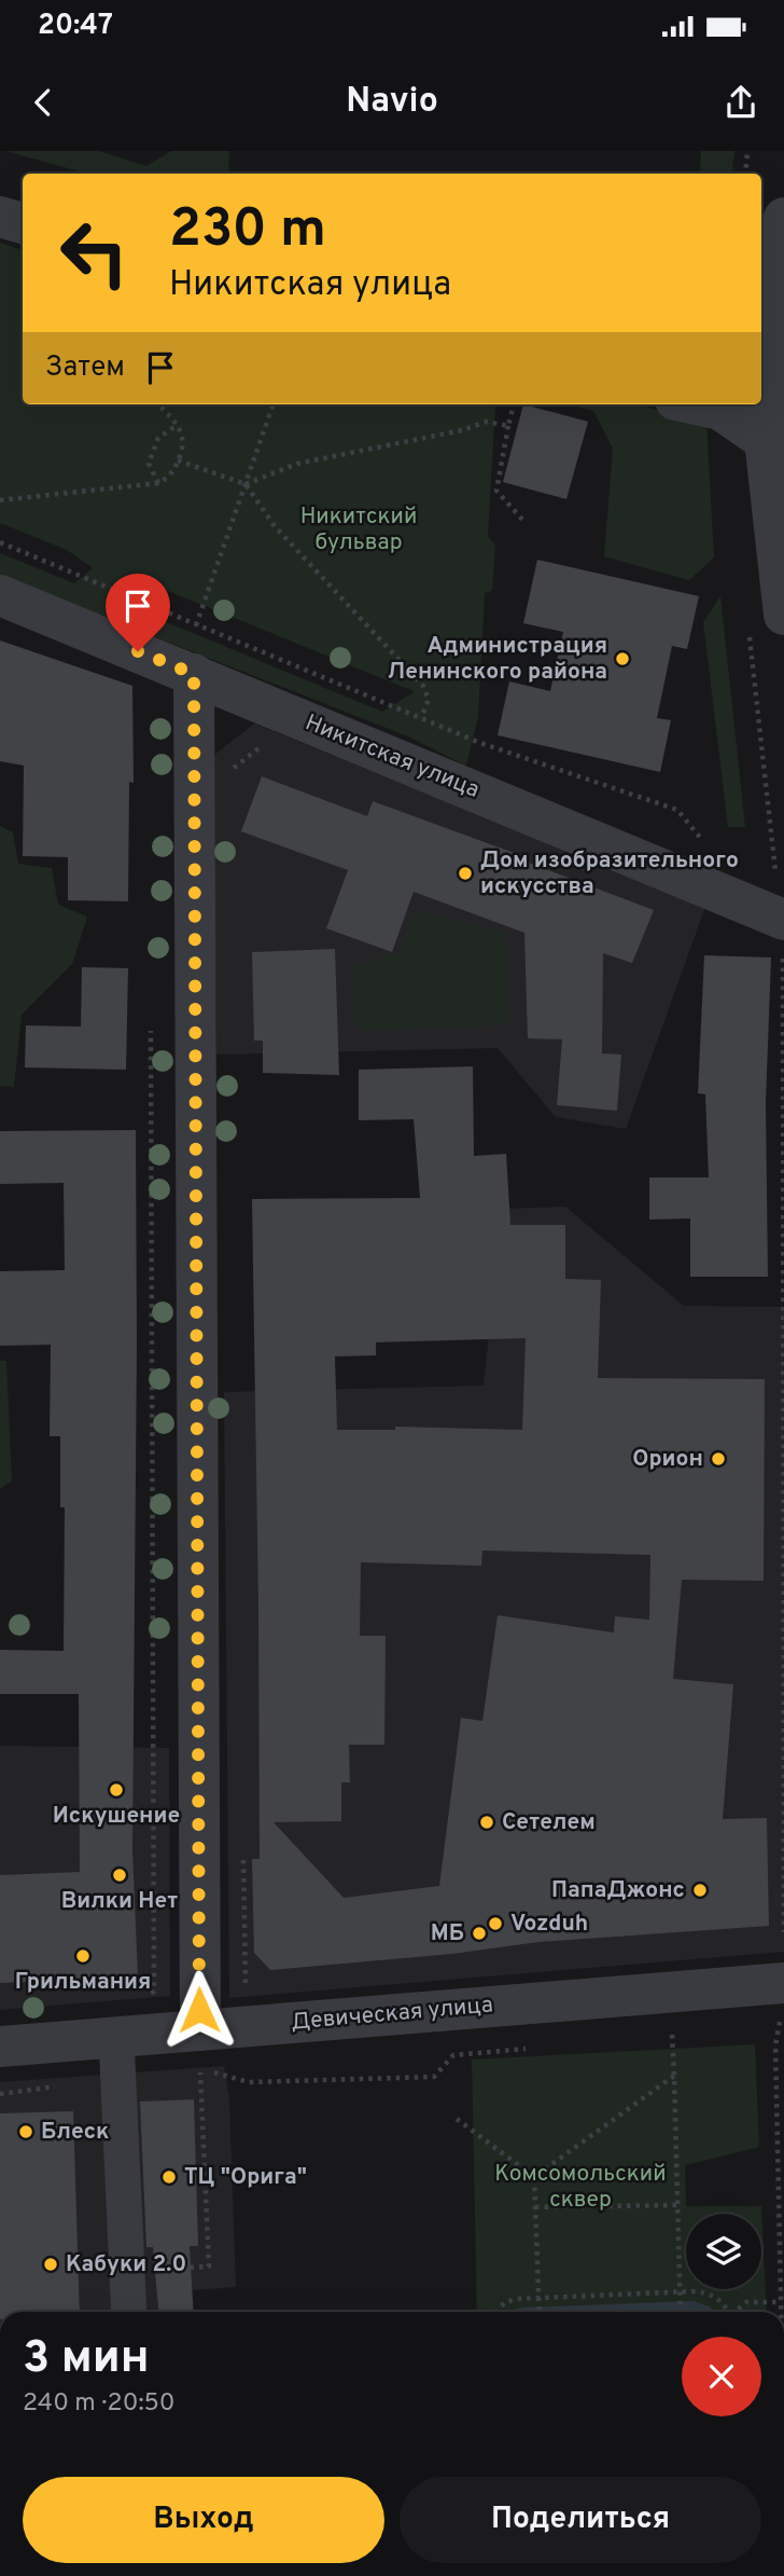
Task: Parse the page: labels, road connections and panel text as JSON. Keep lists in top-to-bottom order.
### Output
{
  "streets": {
    "street": ["Никитская улица", "Девическая улица"]
  },
  "parks": ["Никитский бульвар", "Комсомольский сквер"],
  "places": [
    "Администрация Ленинского района",
    "Дом изобразительного искусства",
    "Орион",
    "Искушение",
    "Сетелем",
    "Вилки Нет",
    "ПапаДжонс",
    "Vozduh",
    "МБ",
    "Грильмания",
    "Блеск",
    "ТЦ \"Орига\"",
    "Кабуки 2.0"
  ],
  "page": {
    "status": "20:47",
    "header": "Navio",
    "turn": ["230 m", "Никитская улица"],
    "then": "Затем",
    "heading": ["3 мин", "240 m · 20:50"],
    "buttons": ["Выход", "Поделиться"]
  }
}
